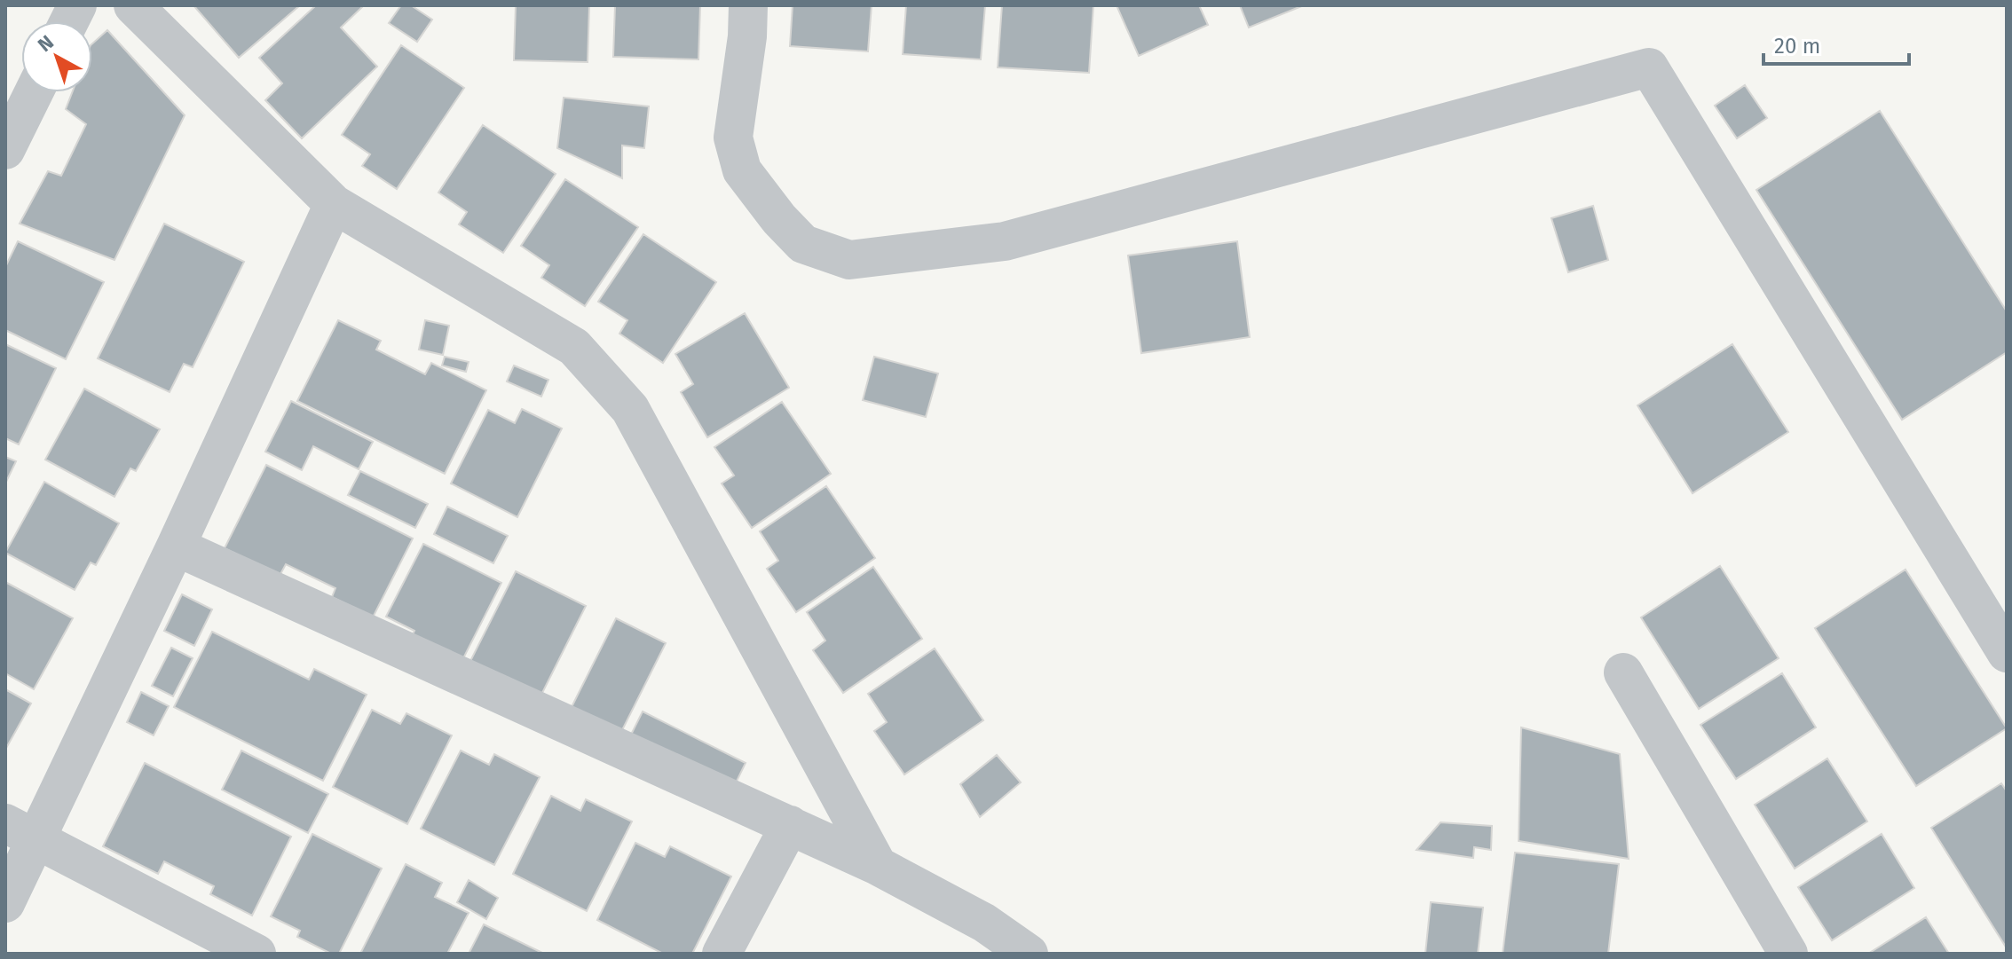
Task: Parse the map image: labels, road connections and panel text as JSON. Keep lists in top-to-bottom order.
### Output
{
  "scale_bar": "20 m",
  "north": "top left"
}
